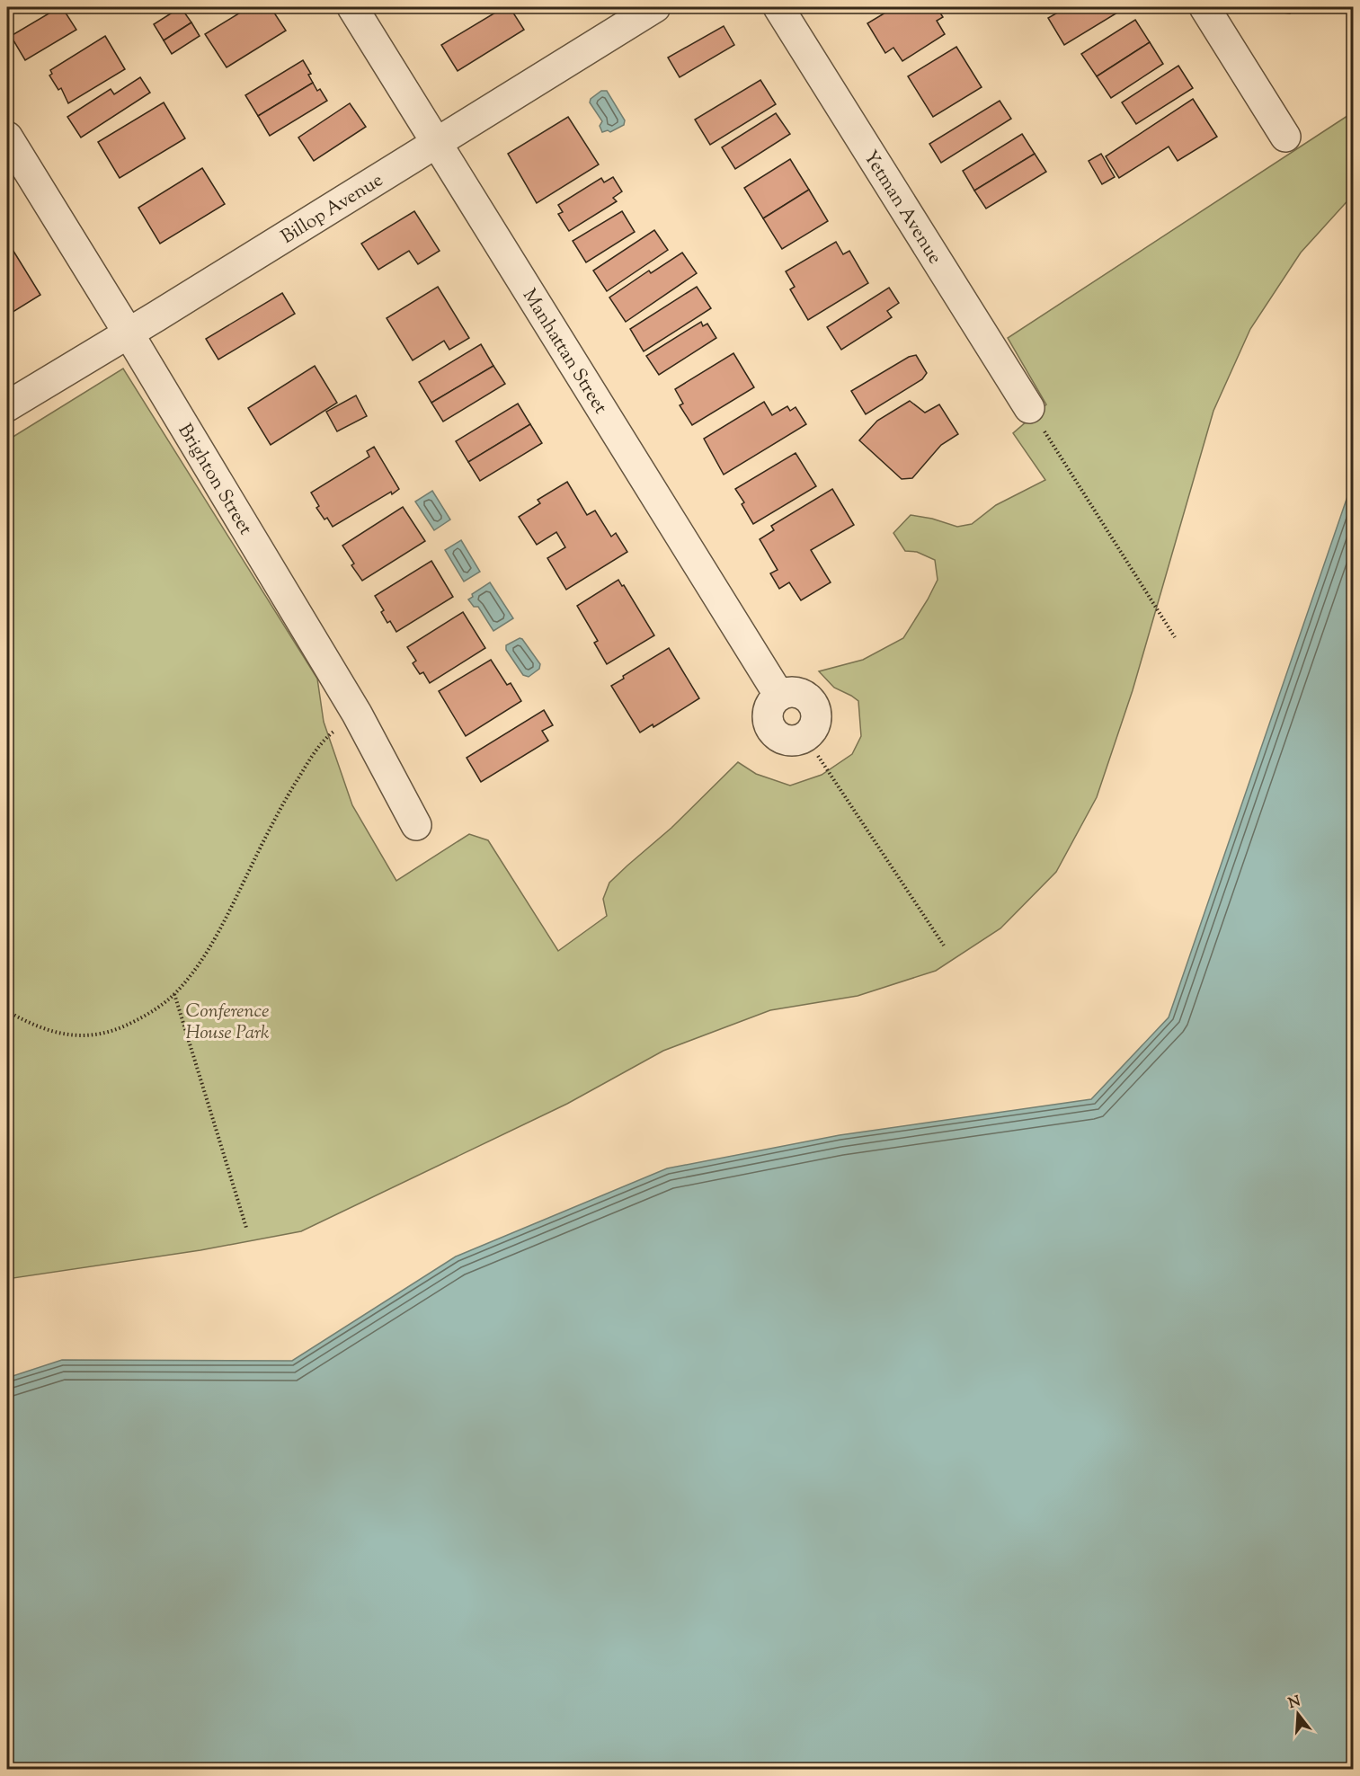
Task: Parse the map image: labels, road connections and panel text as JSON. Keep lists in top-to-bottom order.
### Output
{
  "streets": {
    "street": [
      "Billop Avenue",
      "Yetman Avenue",
      "Manhattan Street",
      "Brighton Street"
    ]
  },
  "crossings": [
    ["Billop Avenue", "Manhattan Street"],
    ["Billop Avenue", "Brighton Street"]
  ],
  "parks": ["Conference House Park"],
  "north": "top"
}
